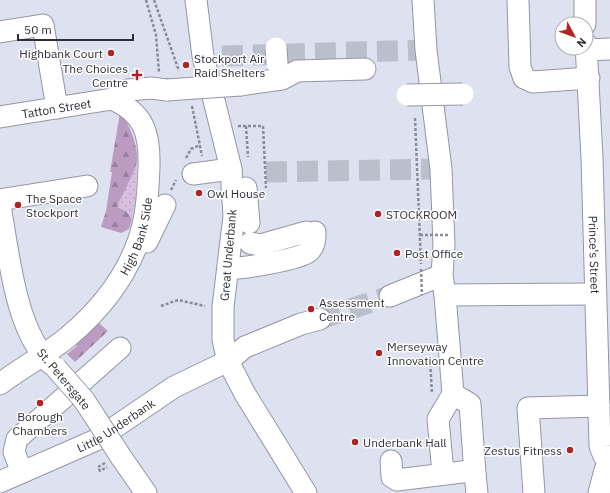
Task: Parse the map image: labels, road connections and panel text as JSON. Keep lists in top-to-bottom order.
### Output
{
  "streets": {
    "street": [
      "Tatton Street",
      "High Bank Side",
      "Great Underbank",
      "Prince's Street",
      "St. Petersgate",
      "Little Underbank"
    ]
  },
  "crossings": [
    ["Tatton Street", "High Bank Side"],
    ["High Bank Side", "St. Petersgate"],
    ["Great Underbank", "Little Underbank"]
  ],
  "places": {
    "other": [
      "Highbank Court",
      "Stockport Air Raid Shelters",
      "Owl House",
      "The Space Stockport",
      "STOCKROOM",
      "Post Office",
      "Assessment Centre",
      "Merseyway Innovation Centre",
      "Borough Chambers",
      "Underbank Hall",
      "Zestus Fitness"
    ],
    "health": ["The Choices Centre"]
  },
  "scale_bar": "50 m",
  "north": "bottom right"
}
